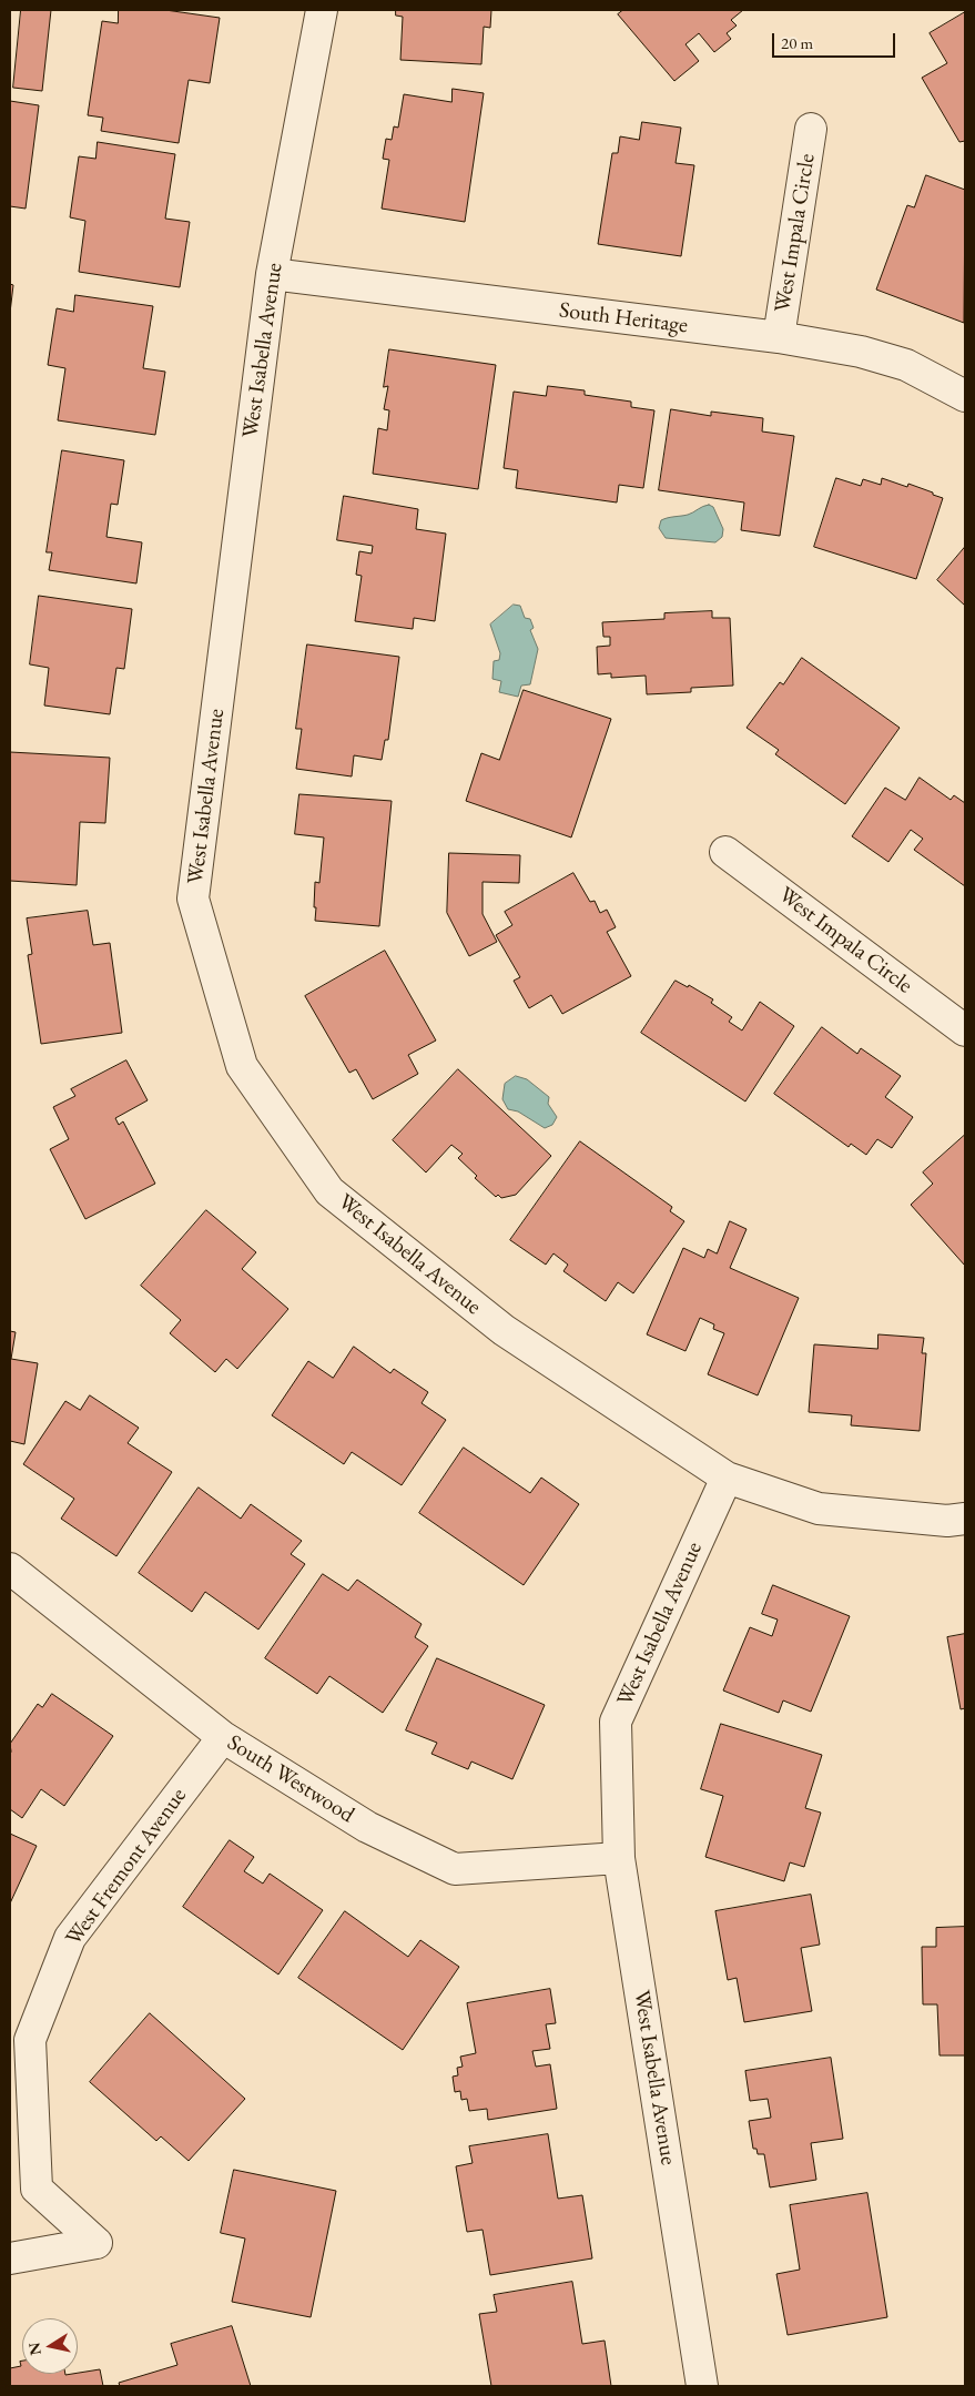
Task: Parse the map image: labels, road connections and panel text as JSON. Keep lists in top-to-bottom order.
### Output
{
  "streets": {
    "street": [
      "West Impala Circle",
      "South Heritage",
      "West Isabella Avenue",
      "South Westwood",
      "West Fremont Avenue"
    ]
  },
  "crossings": [
    ["West Impala Circle", "South Heritage"],
    ["South Heritage", "West Isabella Avenue"],
    ["West Isabella Avenue", "South Westwood"],
    ["South Westwood", "West Fremont Avenue"]
  ],
  "scale_bar": "20 m",
  "north": "left"
}
